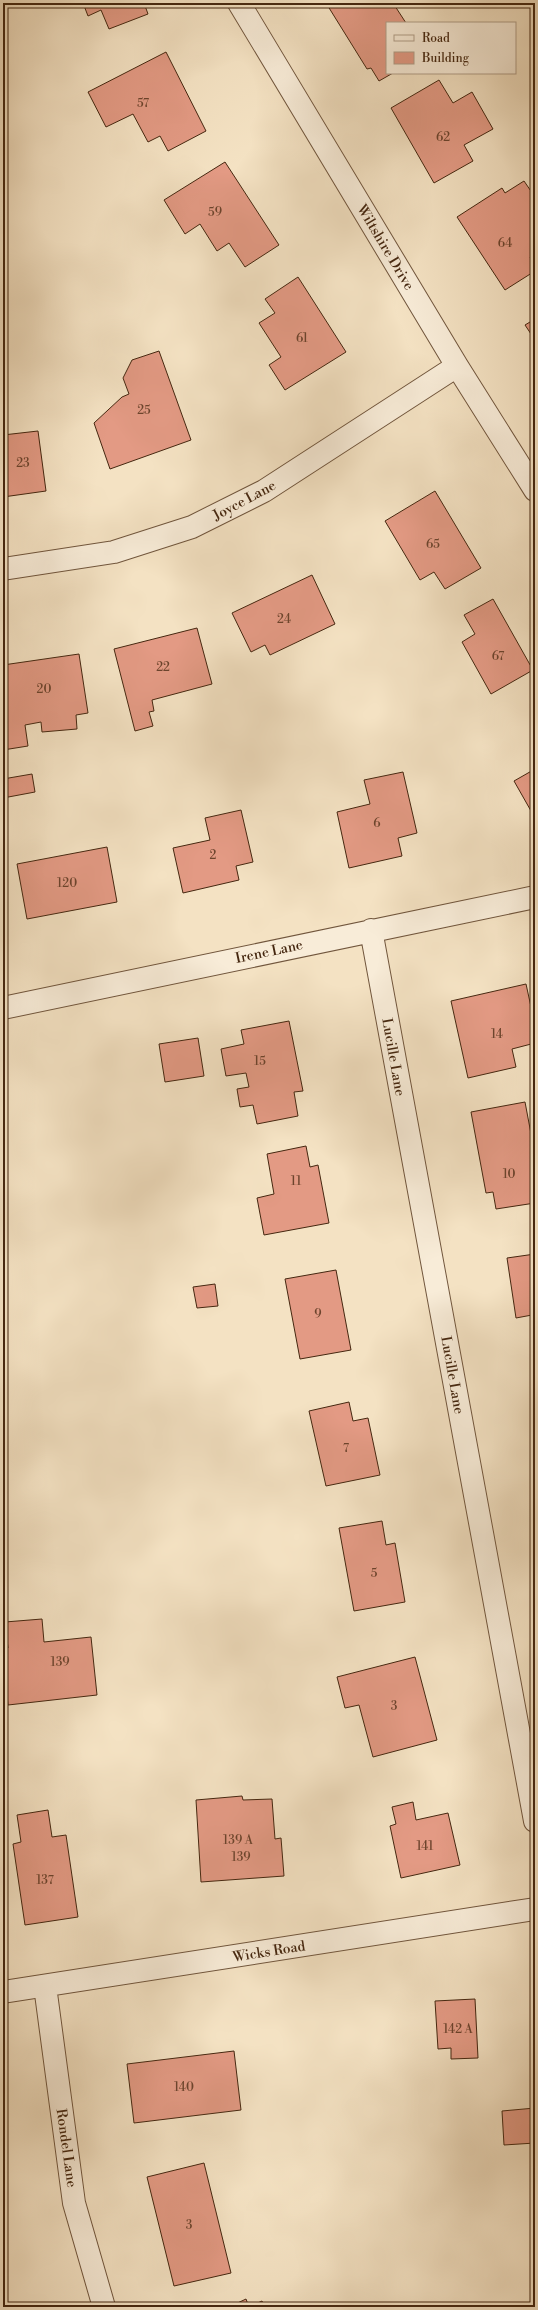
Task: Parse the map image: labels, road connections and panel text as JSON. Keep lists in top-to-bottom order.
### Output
{
  "streets": {
    "street": [
      "Wiltshire Drive",
      "Joyce Lane",
      "Irene Lane",
      "Lucille Lane",
      "Wicks Road",
      "Rondel Lane"
    ]
  },
  "crossings": [
    ["Wiltshire Drive", "Joyce Lane"],
    ["Irene Lane", "Lucille Lane"],
    ["Wicks Road", "Rondel Lane"]
  ],
  "house_numbers": [
    "57",
    "62",
    "59",
    "64",
    "61",
    "25",
    "23",
    "65",
    "24",
    "67",
    "22",
    "20",
    "6",
    "2",
    "120",
    "14",
    "15",
    "10",
    "11",
    "9",
    "7",
    "5",
    "139",
    "3",
    "139 A",
    "141",
    "139",
    "137",
    "142 A",
    "140",
    "3"
  ],
  "legend": ["Road", "Building"]
}
